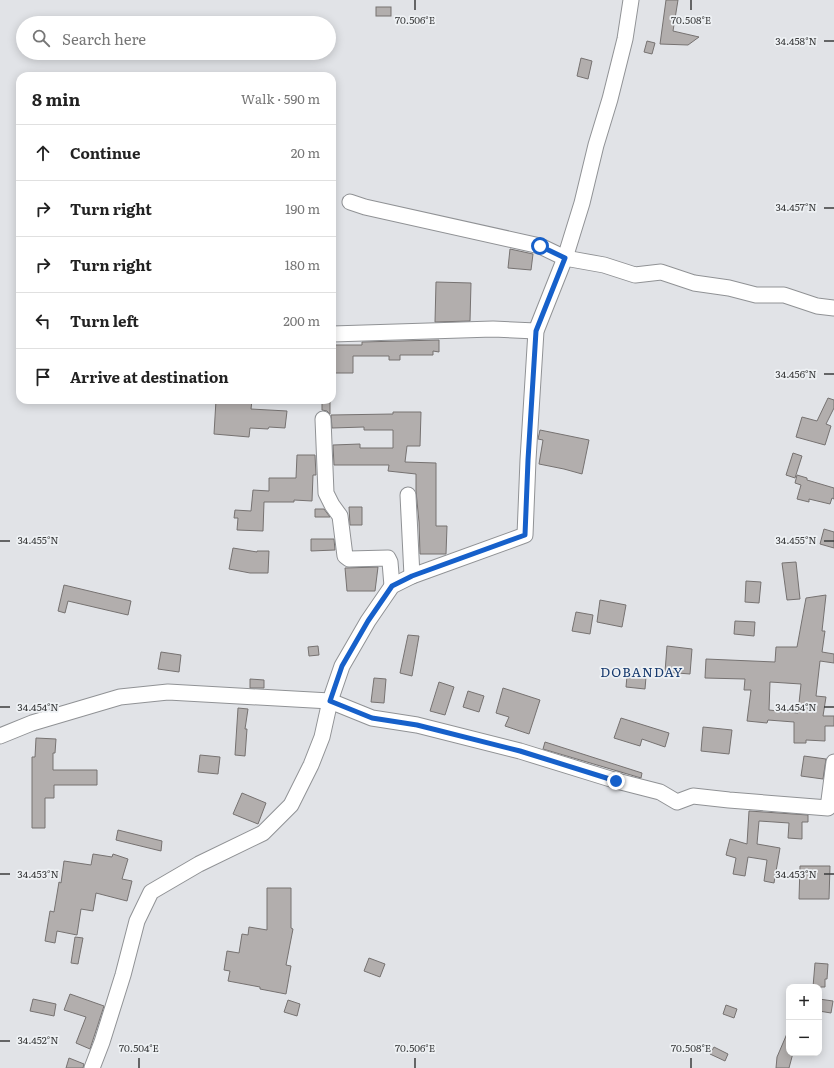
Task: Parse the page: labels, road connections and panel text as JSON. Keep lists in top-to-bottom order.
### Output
{
  "districts": ["DOBANDAY"],
  "page": {
    "search": "Search here",
    "heading": ["8 min", "Walk · 590 m"],
    "list": [
      ["Continue", "20 m"],
      ["Turn right", "190 m"],
      ["Turn right", "180 m"],
      ["Turn left", "200 m"],
      "Arrive at destination"
    ],
    "map_buttons": ["+", "−"]
  },
  "coordinates": [
    "70.506°E",
    "70.508°E",
    "34.458°N",
    "34.457°N",
    "34.456°N",
    "34.455°N",
    "34.454°N",
    "34.453°N",
    "34.452°N",
    "70.504°E"
  ]
}
